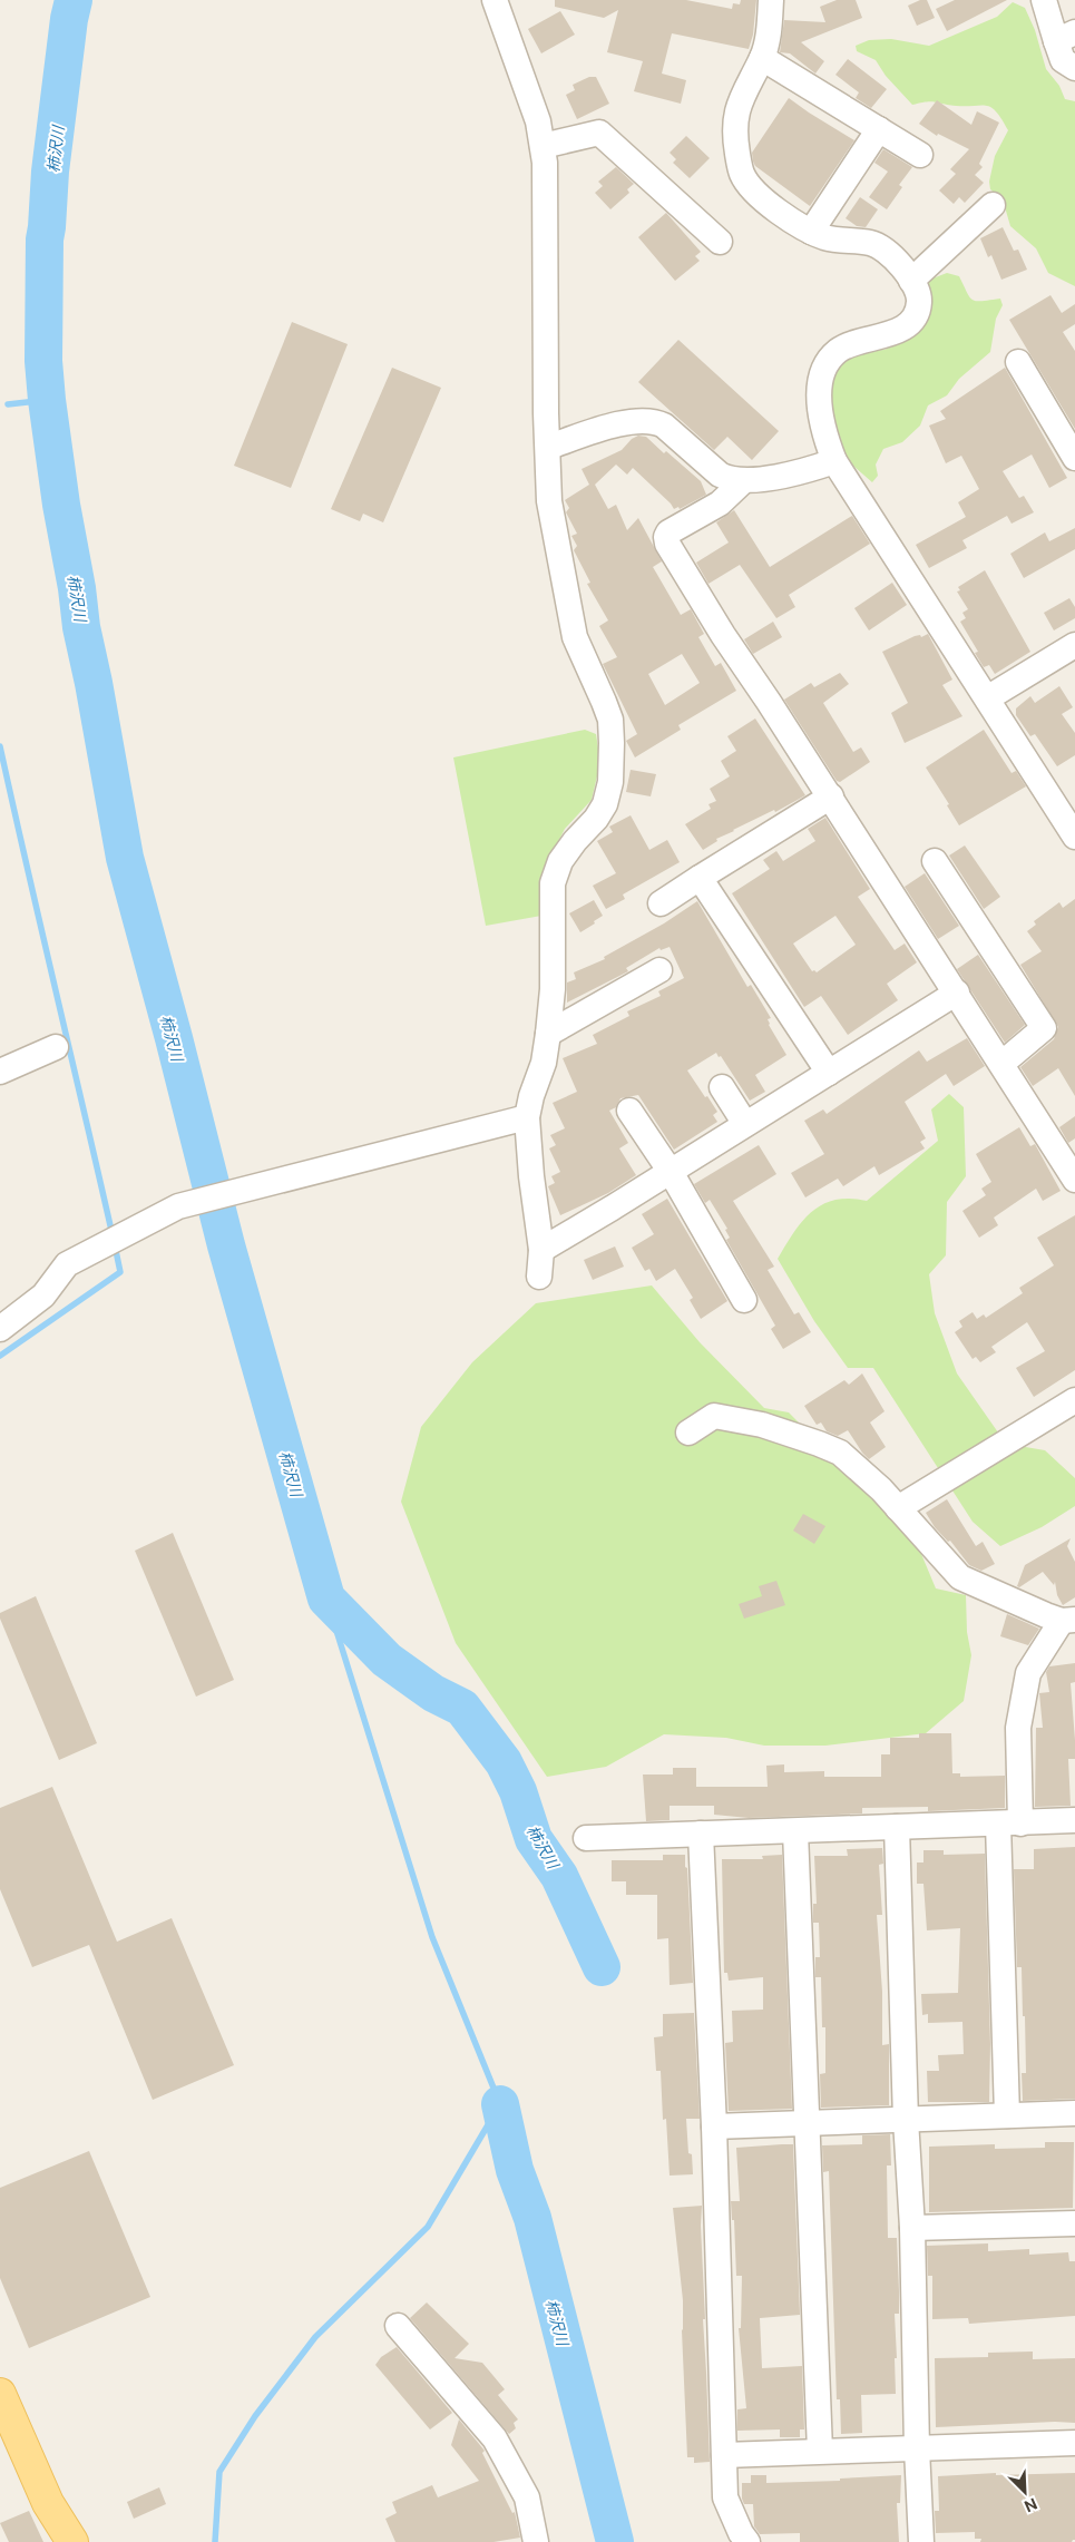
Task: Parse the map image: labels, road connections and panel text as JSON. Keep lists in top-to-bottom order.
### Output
{
  "water": ["柿沢川"],
  "north": "bottom right"
}
